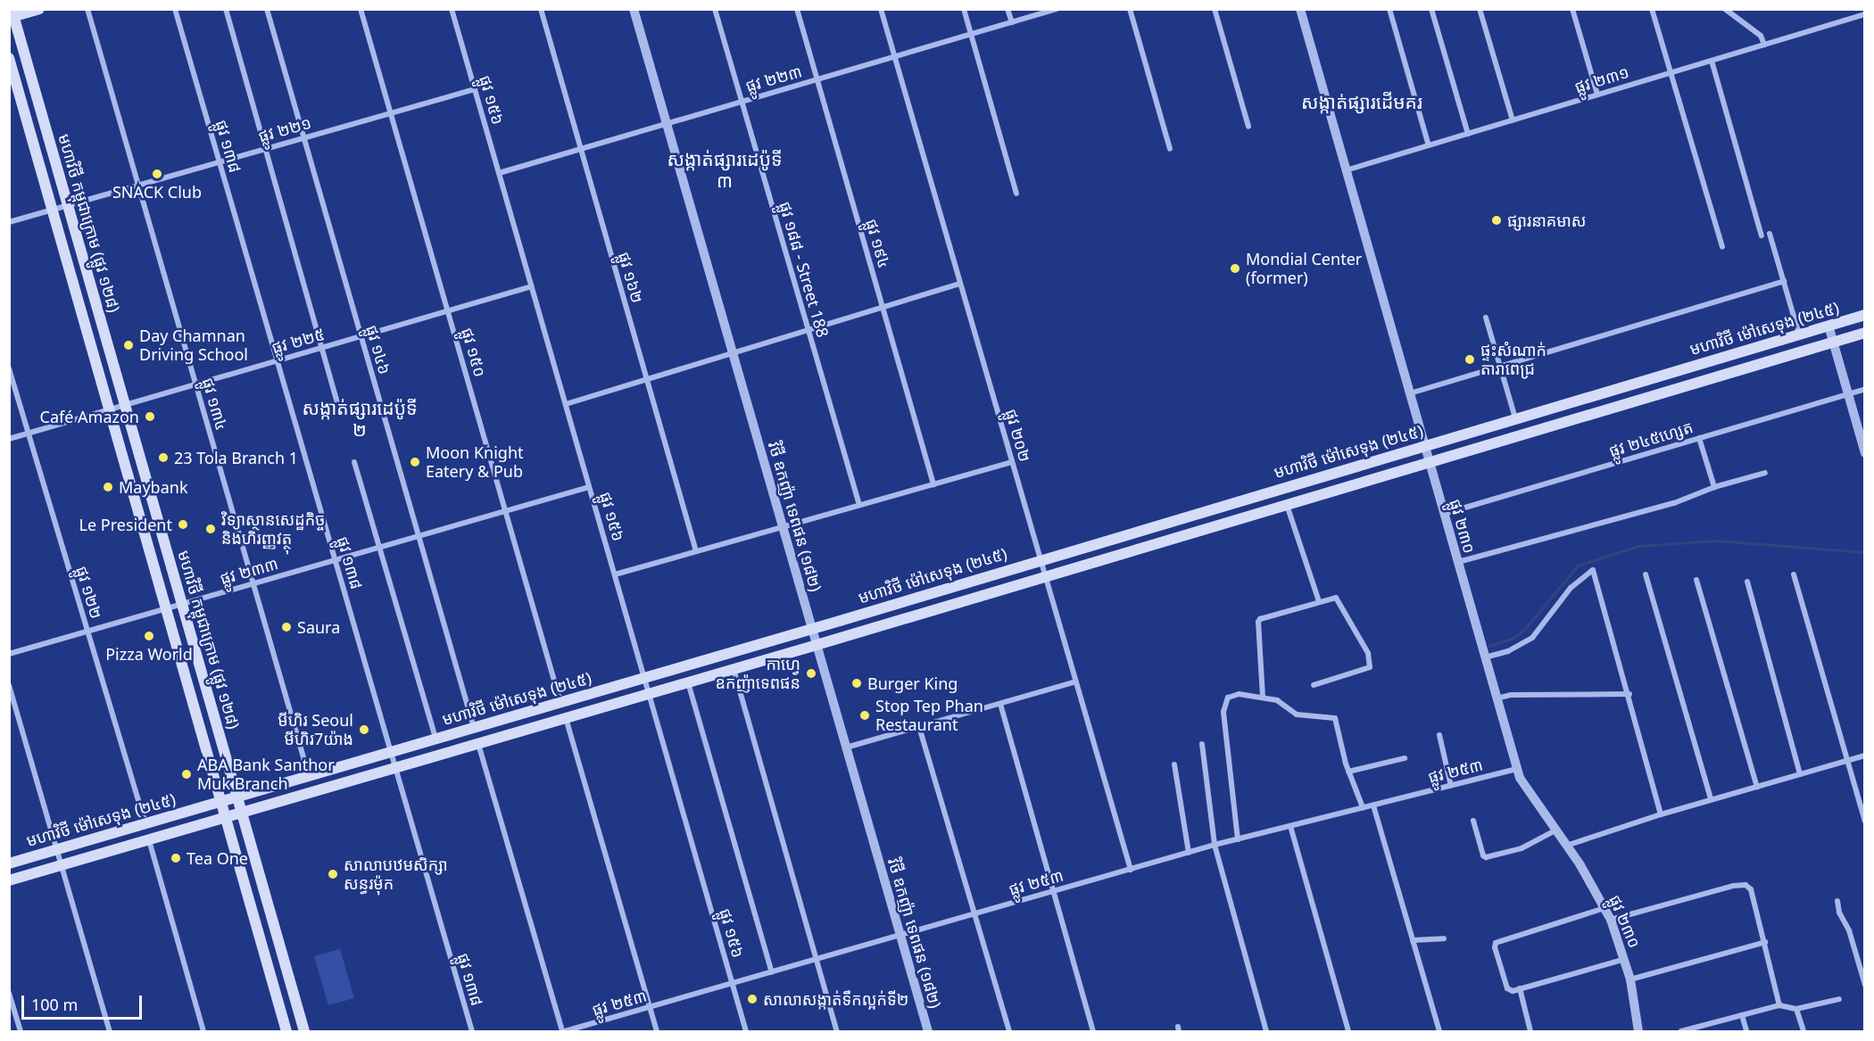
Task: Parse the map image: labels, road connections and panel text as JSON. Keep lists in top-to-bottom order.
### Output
{
  "streets": {
    "main road": ["មហាវិថី កម្ពុជាក្រោម (ផ្លូវ ១២៨)", "មហាវិថី ម៉ៅសេទុង (២៤៥)"],
    "street": [
      "ផ្លូវ ២២៣",
      "ផ្លូវ ២៣១",
      "ផ្លូវ ១៥៦",
      "ផ្លូវ ២២១",
      "ផ្លូវ ១៣៨",
      "ផ្លូវ ១៩៤",
      "ផ្លូវ ១៨៨ - Street 188",
      "ផ្លូវ ១៦២",
      "ផ្លូវ ២២៥",
      "ផ្លូវ ១៤៦",
      "ផ្លូវ ១៥០",
      "ផ្លូវ ១៣៤",
      "ផ្លូវ ២០២",
      "ផ្លូវ ២៤៥ហ្សេត",
      "វិថី ឧកញ៉ា ទេពផន (១៨២)",
      "ផ្លូវ ២៣០",
      "ផ្លូវ ២៣៣",
      "ផ្លូវ ១២២",
      "ផ្លូវ ២៥៣"
    ]
  },
  "crossings": [
    ["ផ្លូវ ២២៣", "ផ្លូវ ១៥៦"],
    ["ផ្លូវ ២២៣", "ផ្លូវ ១៩៤"],
    ["ផ្លូវ ២២៣", "ផ្លូវ ១៨៨ - Street 188"],
    ["ផ្លូវ ២២៣", "ផ្លូវ ១៦២"],
    ["ផ្លូវ ២២៣", "ផ្លូវ ២០២"],
    ["ផ្លូវ ២២៣", "វិថី ឧកញ៉ា ទេពផន (១៨២)"],
    ["ផ្លូវ ២៣១", "ផ្លូវ ២៣០"],
    ["ផ្លូវ ១៥៦", "ផ្លូវ ២២១"],
    ["ផ្លូវ ១៥៦", "មហាវិថី ម៉ៅសេទុង (២៤៥)"],
    ["ផ្លូវ ១៥៦", "ផ្លូវ ២២៥"],
    ["ផ្លូវ ១៥៦", "ផ្លូវ ២៣៣"],
    ["ផ្លូវ ១៥៦", "ផ្លូវ ២៥៣"],
    ["ផ្លូវ ២២១", "ផ្លូវ ១៣៨"],
    ["ផ្លូវ ២២១", "មហាវិថី កម្ពុជាក្រោម (ផ្លូវ ១២៨)"],
    ["ផ្លូវ ២២១", "ផ្លូវ ១៤៦"],
    ["ផ្លូវ ២២១", "ផ្លូវ ១៥០"],
    ["ផ្លូវ ២២១", "ផ្លូវ ១៣៤"],
    ["ផ្លូវ ១៣៨", "មហាវិថី ម៉ៅសេទុង (២៤៥)"],
    ["ផ្លូវ ១៣៨", "ផ្លូវ ២២៥"],
    ["ផ្លូវ ១៣៨", "ផ្លូវ ២៣៣"],
    ["មហាវិថី កម្ពុជាក្រោម (ផ្លូវ ១២៨)", "មហាវិថី ម៉ៅសេទុង (២៤៥)"],
    ["មហាវិថី កម្ពុជាក្រោម (ផ្លូវ ១២៨)", "ផ្លូវ ២២៥"],
    ["មហាវិថី កម្ពុជាក្រោម (ផ្លូវ ១២៨)", "ផ្លូវ ២៣៣"],
    ["មហាវិថី ម៉ៅសេទុង (២៤៥)", "ផ្លូវ ១៤៦"],
    ["មហាវិថី ម៉ៅសេទុង (២៤៥)", "ផ្លូវ ១៥០"],
    ["មហាវិថី ម៉ៅសេទុង (២៤៥)", "ផ្លូវ ១៣៤"],
    ["មហាវិថី ម៉ៅសេទុង (២៤៥)", "ផ្លូវ ២០២"],
    ["មហាវិថី ម៉ៅសេទុង (២៤៥)", "វិថី ឧកញ៉ា ទេពផន (១៨២)"],
    ["មហាវិថី ម៉ៅសេទុង (២៤៥)", "ផ្លូវ ២៣០"],
    ["មហាវិថី ម៉ៅសេទុង (២៤៥)", "ផ្លូវ ១២២"],
    ["ផ្លូវ ២២៥", "ផ្លូវ ១៤៦"],
    ["ផ្លូវ ២២៥", "ផ្លូវ ១៥០"],
    ["ផ្លូវ ២២៥", "ផ្លូវ ១៣៤"],
    ["ផ្លូវ ២២៥", "ផ្លូវ ១២២"],
    ["ផ្លូវ ១៤៦", "ផ្លូវ ២៣៣"],
    ["ផ្លូវ ១៥០", "ផ្លូវ ២៣៣"],
    ["ផ្លូវ ១៣៤", "ផ្លូវ ២៣៣"],
    ["ផ្លូវ ២០២", "ផ្លូវ ២៥៣"],
    ["ផ្លូវ ២៤៥ហ្សេត", "ផ្លូវ ២៣០"],
    ["វិថី ឧកញ៉ា ទេពផន (១៨២)", "ផ្លូវ ២៥៣"],
    ["ផ្លូវ ២៣០", "ផ្លូវ ២៥៣"],
    ["ផ្លូវ ២៣៣", "ផ្លូវ ១២២"]
  ],
  "districts": ["សង្កាត់ផ្សារដើមគរ", "សង្កាត់ផ្សារដេប៉ូទី ៣", "សង្កាត់ផ្សារដេប៉ូទី ២"],
  "places": [
    "SNACK Club",
    "ផ្សារនាគមាស",
    "Mondial Center (former)",
    "Day Chamnan Driving School",
    "ផ្ទះសំណាក់ តារាពេជ្រ",
    "Café Amazon",
    "23 Tola Branch 1",
    "Moon Knight Eatery & Pub",
    "Maybank",
    "Le President",
    "វិទ្យាស្ថានសេដ្ឋកិច្ច និងហិរញ្ញវត្ថុ",
    "Saura",
    "Pizza World",
    "កាហ្វេ ឧកញ៉ាទេពផន",
    "Burger King",
    "Stop Tep Phan Restaurant",
    "មីហិរ Seoul មីហិរ7យ៉ាង",
    "ABA Bank Santhor Muk Branch",
    "Tea One",
    "សាលាបឋមសិក្សា សន្ធរម៉ុក",
    "សាលាសង្កាត់ទឹកល្អក់ទី២"
  ],
  "scale_bar": "100 m"
}
